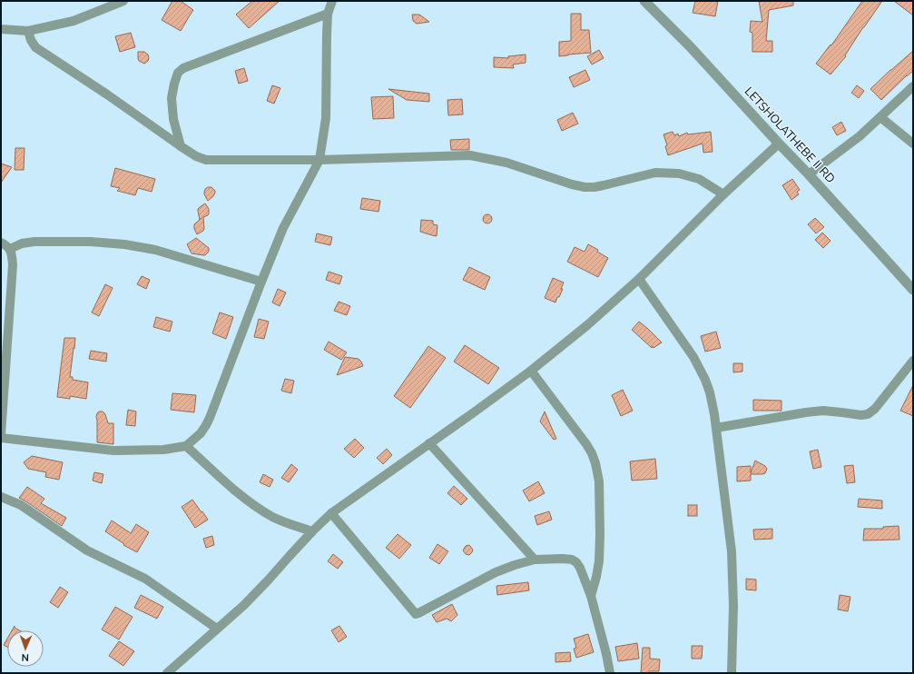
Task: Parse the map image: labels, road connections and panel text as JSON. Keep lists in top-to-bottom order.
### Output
{
  "streets": {
    "street": ["LETSHOLATHEBE II RD"]
  },
  "north": "bottom"
}
